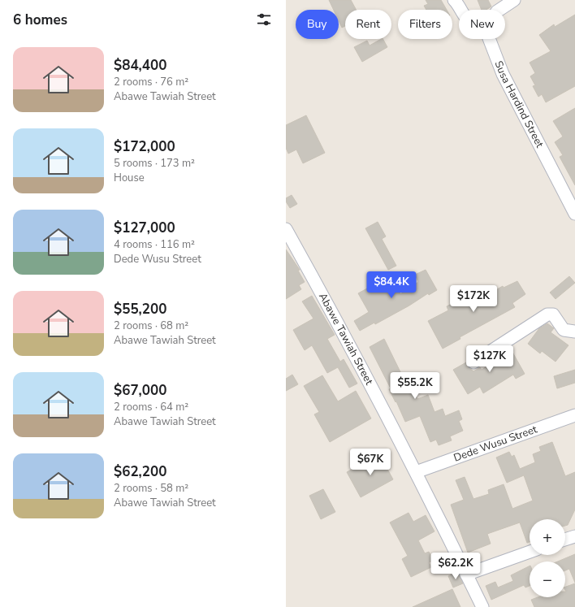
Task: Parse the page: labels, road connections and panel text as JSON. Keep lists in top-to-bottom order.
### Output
{
  "streets": {
    "street": ["Susa Hardind Street", "Abawe Tawiah Street", "Dede Wusu Street"]
  },
  "crossings": [
    ["Abawe Tawiah Street", "Dede Wusu Street"]
  ],
  "page": {
    "heading": "6 homes",
    "chip": [
      "Buy",
      "Rent",
      "Filters",
      "New"
    ],
    "list": [
      {
        "name": "$84,400",
        "note": "2 rooms · 76 m² · Abawe Tawiah Street"
      },
      {
        "name": "$172,000",
        "note": "5 rooms · 173 m² · House"
      },
      {
        "name": "$127,000",
        "note": "4 rooms · 116 m² · Dede Wusu Street"
      },
      {
        "name": "$55,200",
        "note": "2 rooms · 68 m² · Abawe Tawiah Street"
      },
      {
        "name": "$67,000",
        "note": "2 rooms · 64 m² · Abawe Tawiah Street"
      },
      {
        "name": "$62,200",
        "note": "2 rooms · 58 m² · Abawe Tawiah Street"
      }
    ],
    "price": [
      "$84.4K",
      "$172K",
      "$127K",
      "$55.2K",
      "$67K",
      "$62.2K"
    ],
    "map_buttons": ["+", "−"]
  }
}
